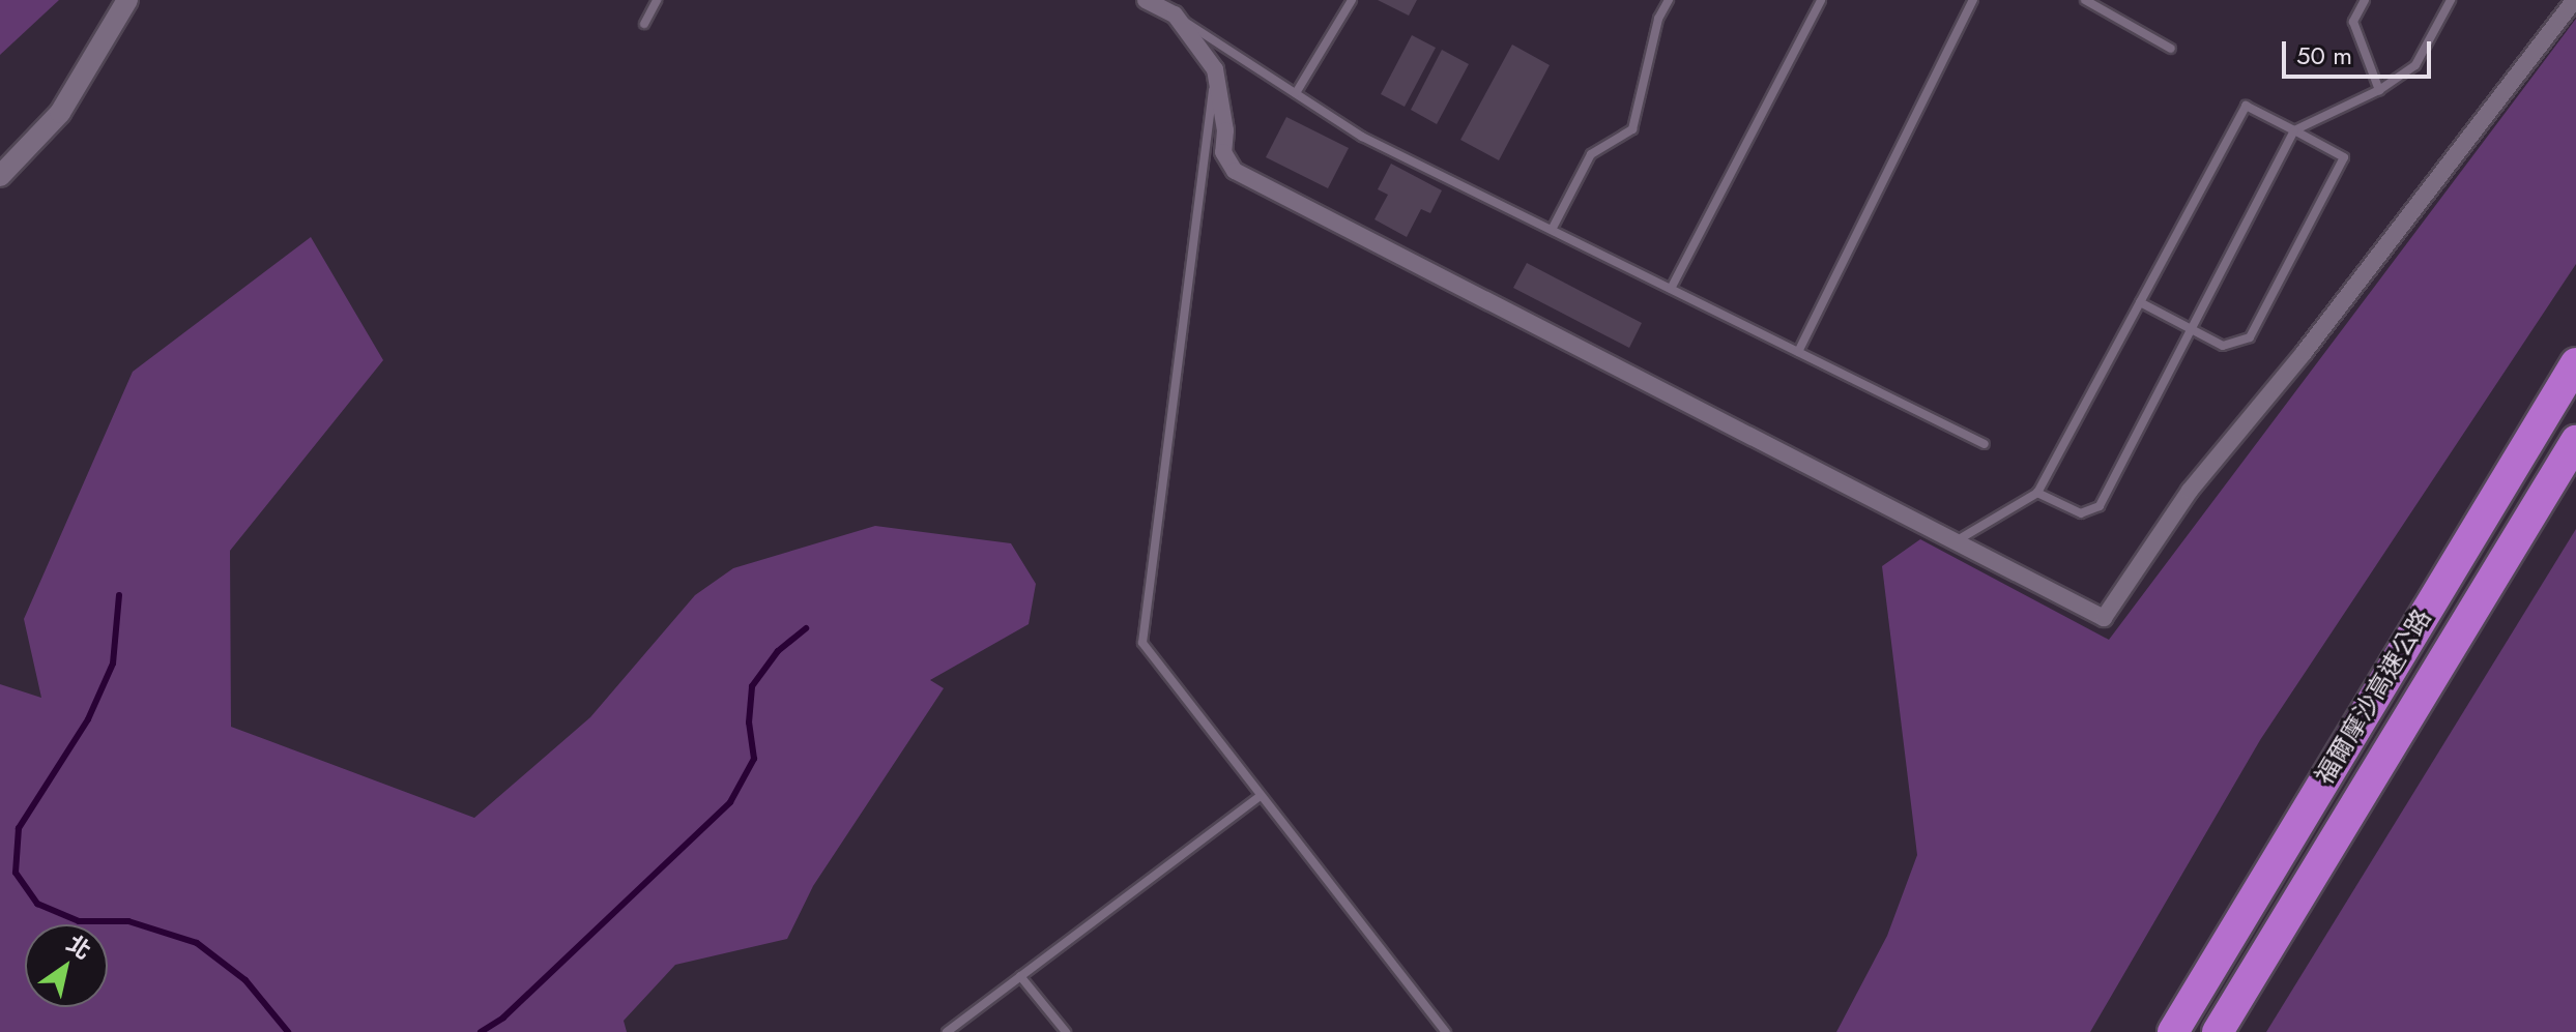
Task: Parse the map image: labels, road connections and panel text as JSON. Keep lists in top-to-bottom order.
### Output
{
  "streets": {
    "highway": ["福爾摩沙高速公路"]
  },
  "scale_bar": "50 m",
  "north": "top right"
}
